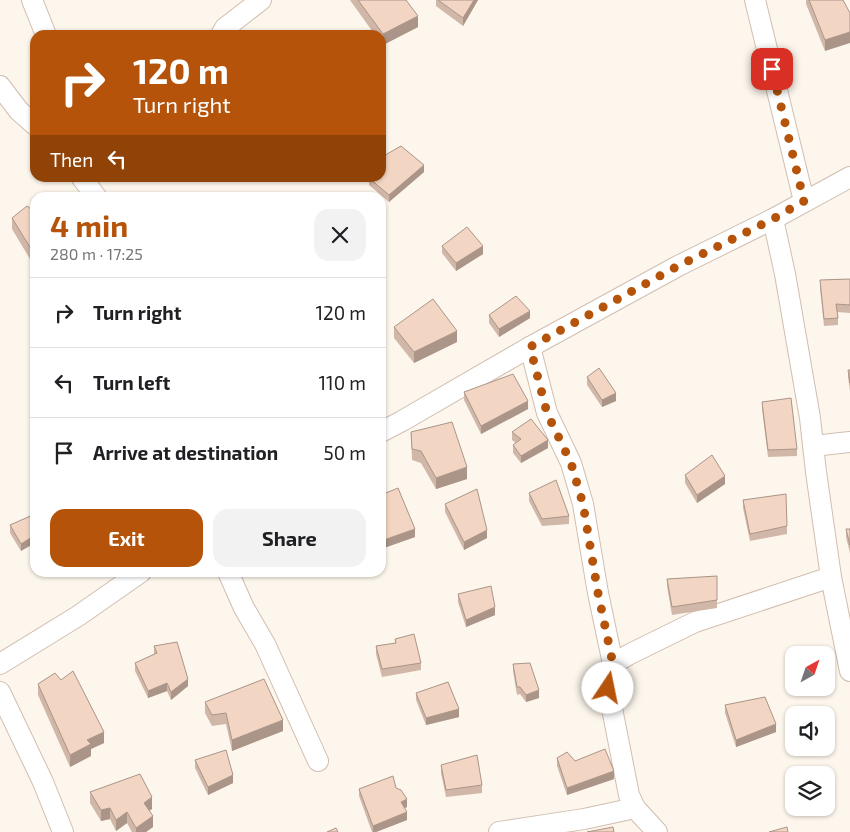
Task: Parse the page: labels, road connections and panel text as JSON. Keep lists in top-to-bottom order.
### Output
{
  "north": "top right",
  "page": {
    "turn": ["120 m", "Turn right"],
    "then": "Then",
    "heading": ["4 min", "280 m · 17:25"],
    "list": [
      {
        "name": "Turn right",
        "value": "120 m"
      },
      {
        "name": "Turn left",
        "value": "110 m"
      },
      {
        "name": "Arrive at destination",
        "value": "50 m"
      }
    ],
    "buttons": ["Exit", "Share"]
  }
}
